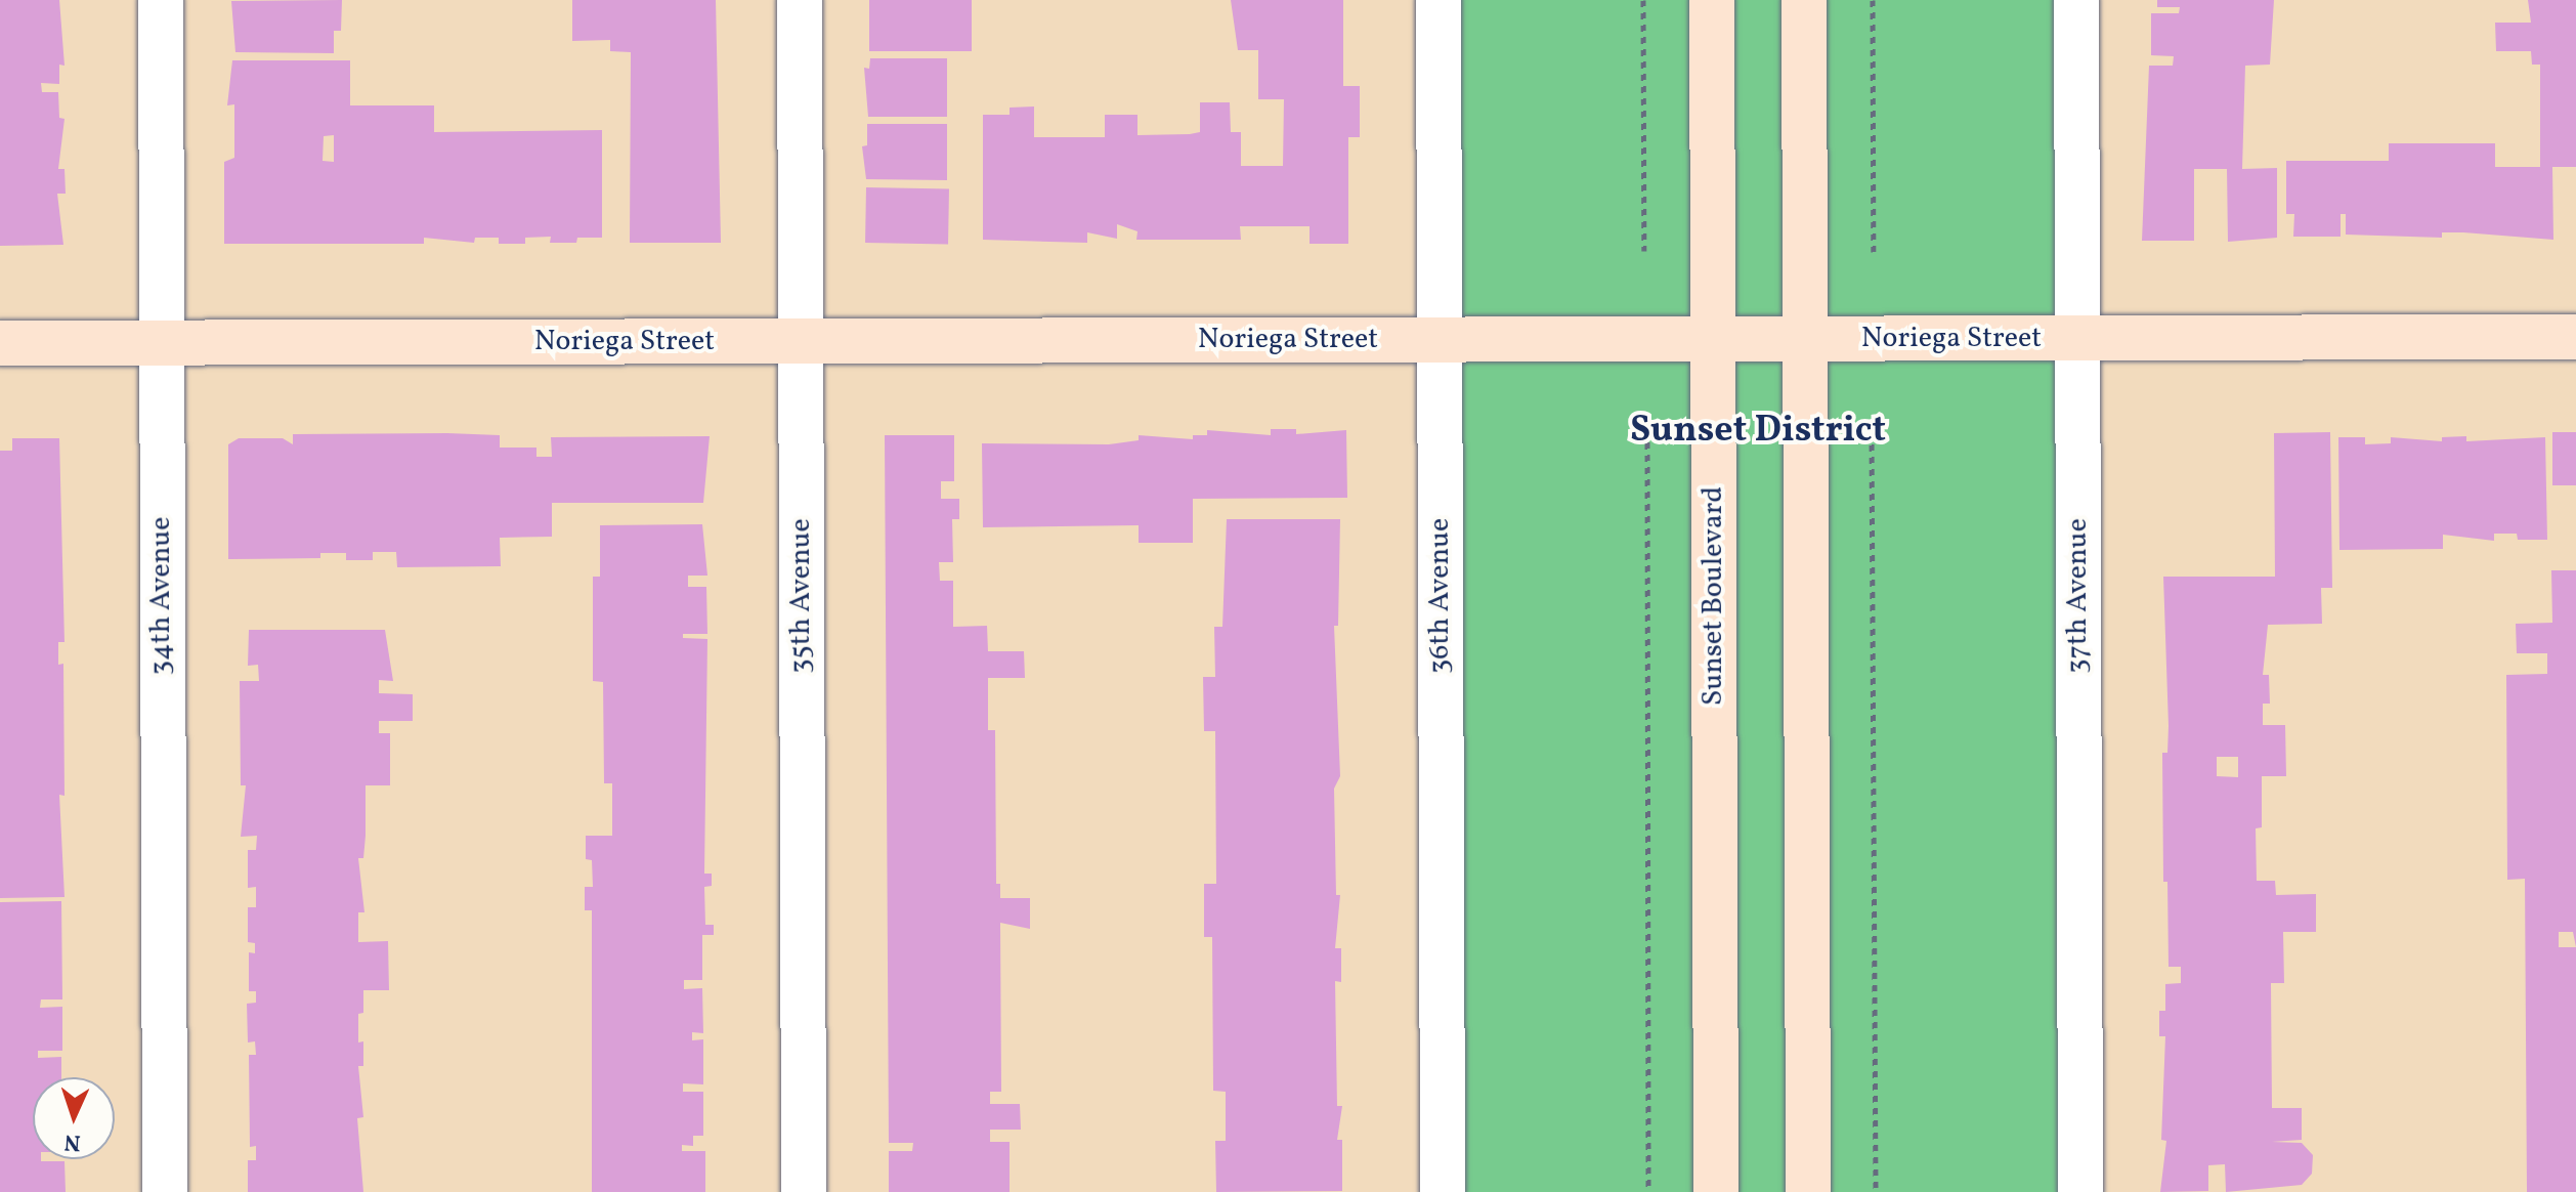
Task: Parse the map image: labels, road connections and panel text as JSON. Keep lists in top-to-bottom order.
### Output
{
  "streets": {
    "street": [
      "Noriega Street",
      "34th Avenue",
      "35th Avenue",
      "36th Avenue",
      "Sunset Boulevard",
      "37th Avenue"
    ]
  },
  "crossings": [
    ["Noriega Street", "34th Avenue"],
    ["Noriega Street", "35th Avenue"],
    ["Noriega Street", "36th Avenue"],
    ["Noriega Street", "Sunset Boulevard"],
    ["Noriega Street", "37th Avenue"]
  ],
  "districts": ["Sunset District"],
  "north": "bottom"
}
